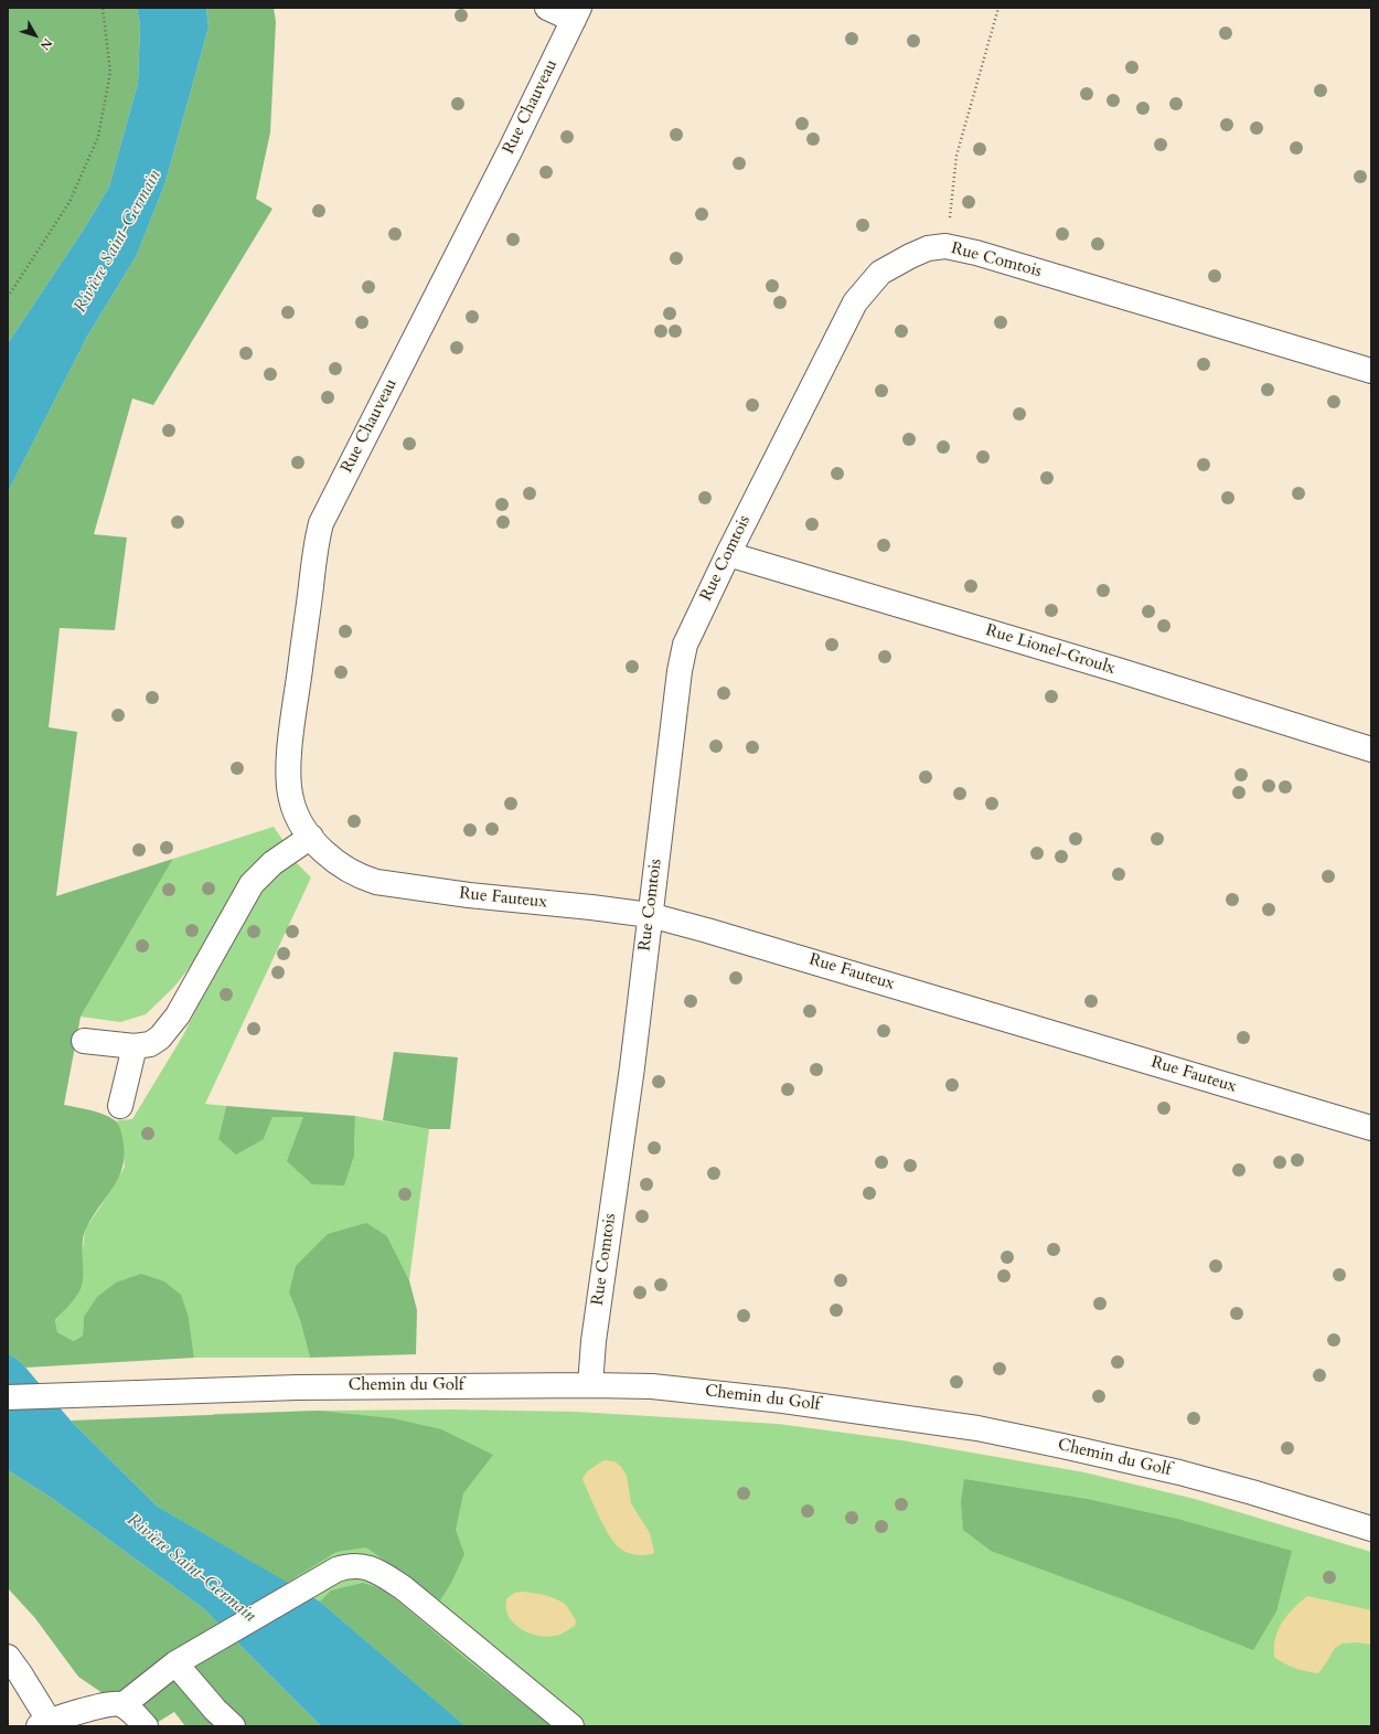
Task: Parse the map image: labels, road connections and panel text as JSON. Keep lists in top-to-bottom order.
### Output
{
  "streets": {
    "street": [
      "Rue Chauveau",
      "Rue Comtois",
      "Rue Lionel-Groulx",
      "Rue Fauteux",
      "Chemin du Golf"
    ]
  },
  "crossings": [
    ["Rue Chauveau", "Rue Fauteux"],
    ["Rue Comtois", "Rue Lionel-Groulx"],
    ["Rue Comtois", "Rue Fauteux"],
    ["Rue Comtois", "Chemin du Golf"]
  ],
  "water": ["Rivière Saint-Germain"],
  "north": "bottom right"
}
